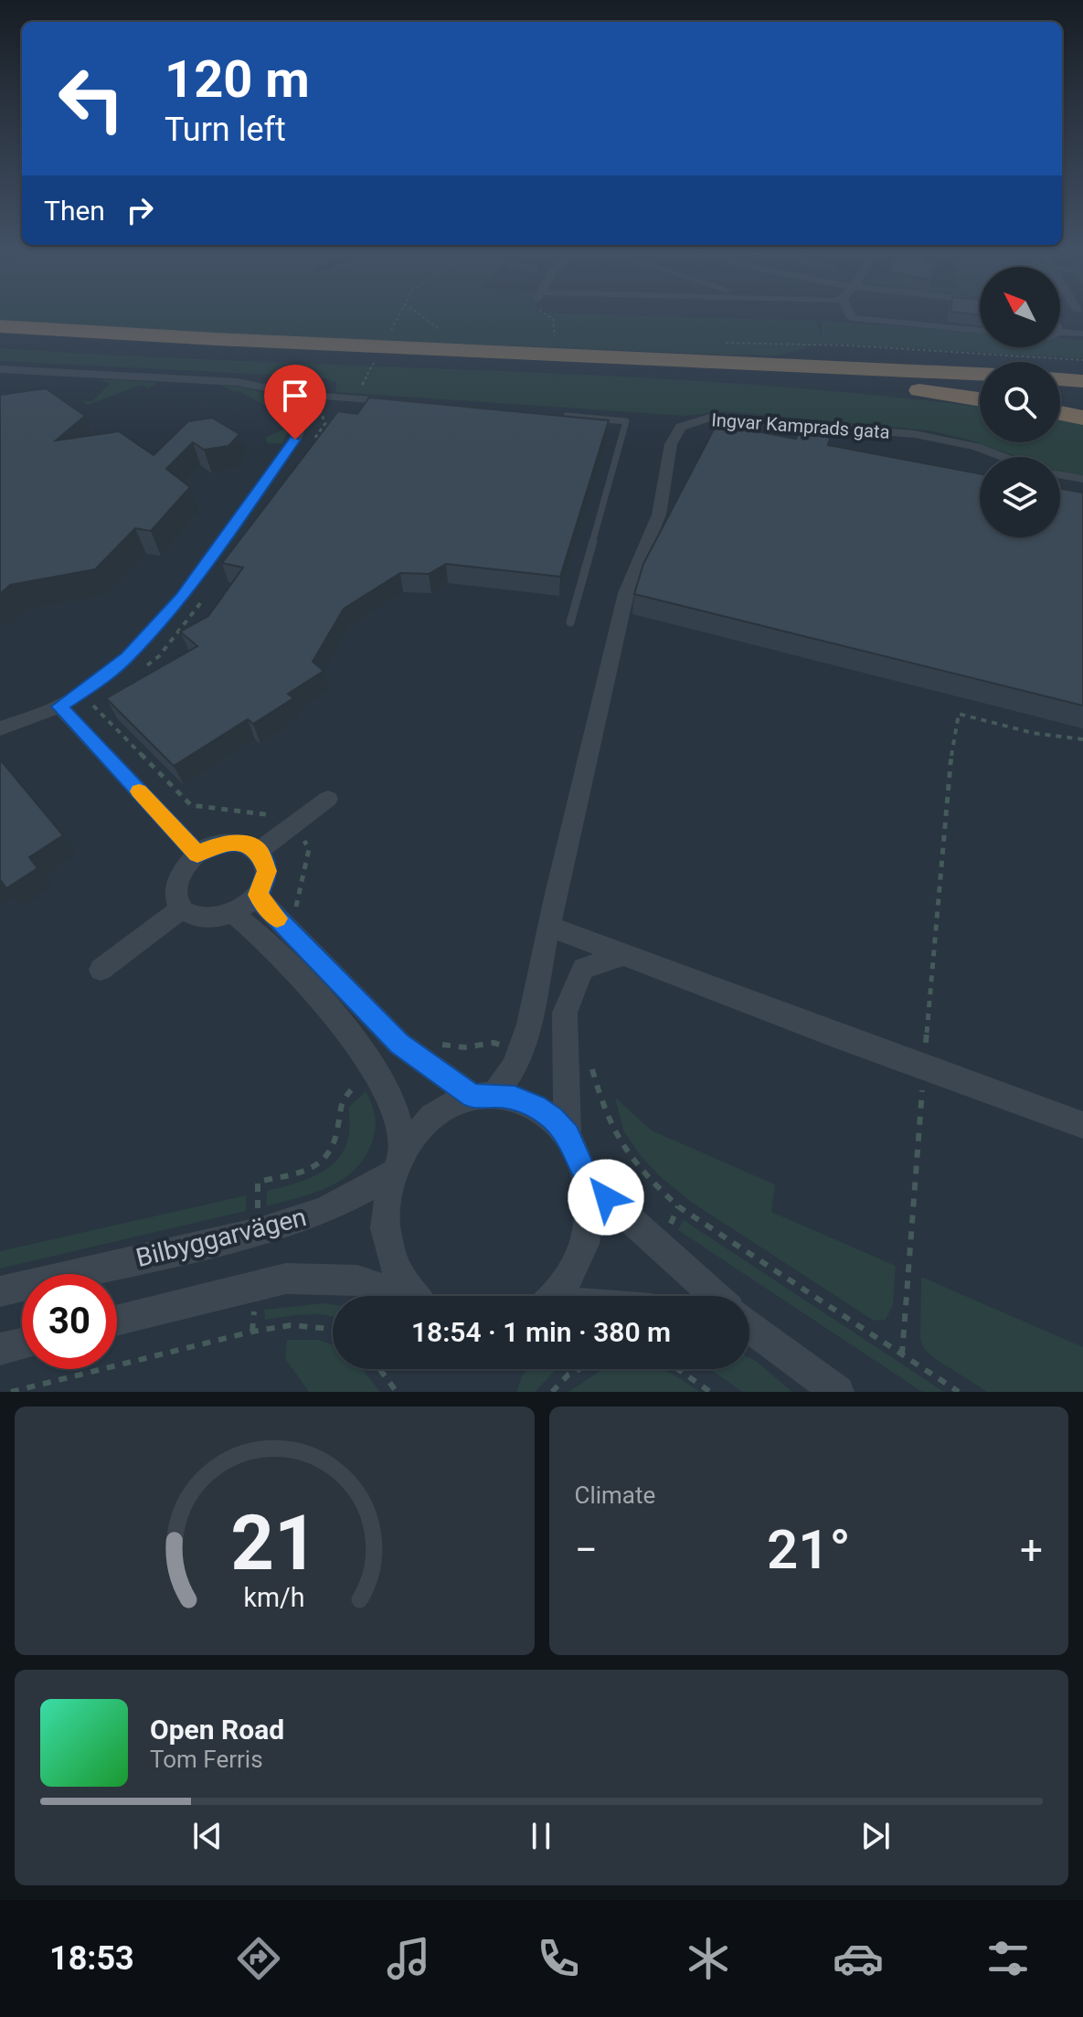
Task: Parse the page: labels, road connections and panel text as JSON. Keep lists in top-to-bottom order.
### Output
{
  "streets": {
    "street": ["Ingvar Kamprads gata", "Bilbyggarvägen"]
  },
  "north": "top left",
  "page": {
    "turn": ["120 m", "Turn left"],
    "then": "Then",
    "limit": "30",
    "trip": "18:54 · 1 min · 380 m",
    "tile": "Climate",
    "heat": ["−", "21°", "+"],
    "song": ["Open Road", "Tom Ferris"],
    "tabs": "18:53",
    "gauge": ["21", "km/h"]
  }
}
